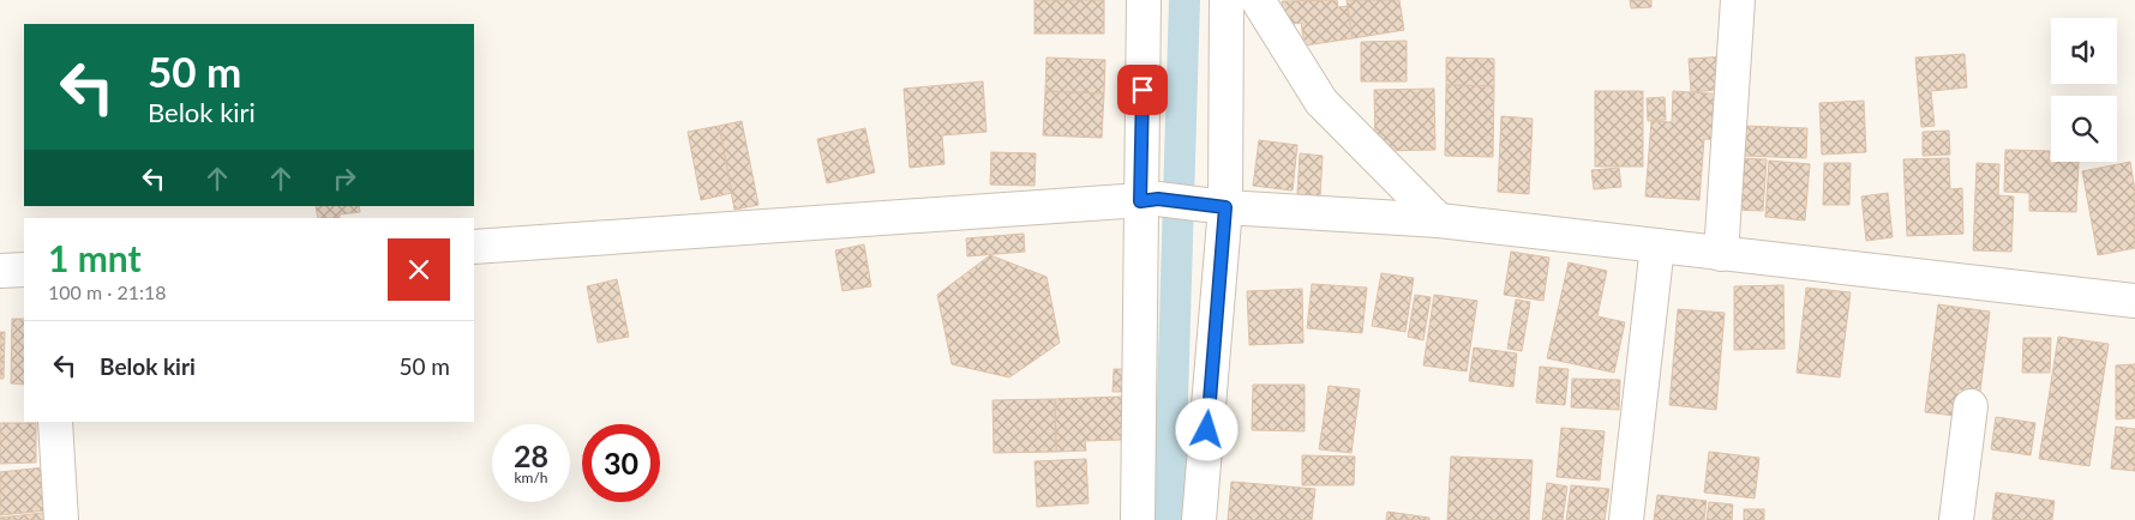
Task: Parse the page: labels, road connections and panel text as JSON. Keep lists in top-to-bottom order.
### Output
{
  "page": {
    "turn": ["50 m", "Belok kiri"],
    "heading": ["1 mnt", "100 m · 21:18"],
    "list": [
      {
        "name": "Belok kiri",
        "value": "50 m"
      }
    ],
    "speed": "28 km/h",
    "limit": "30"
  }
}
